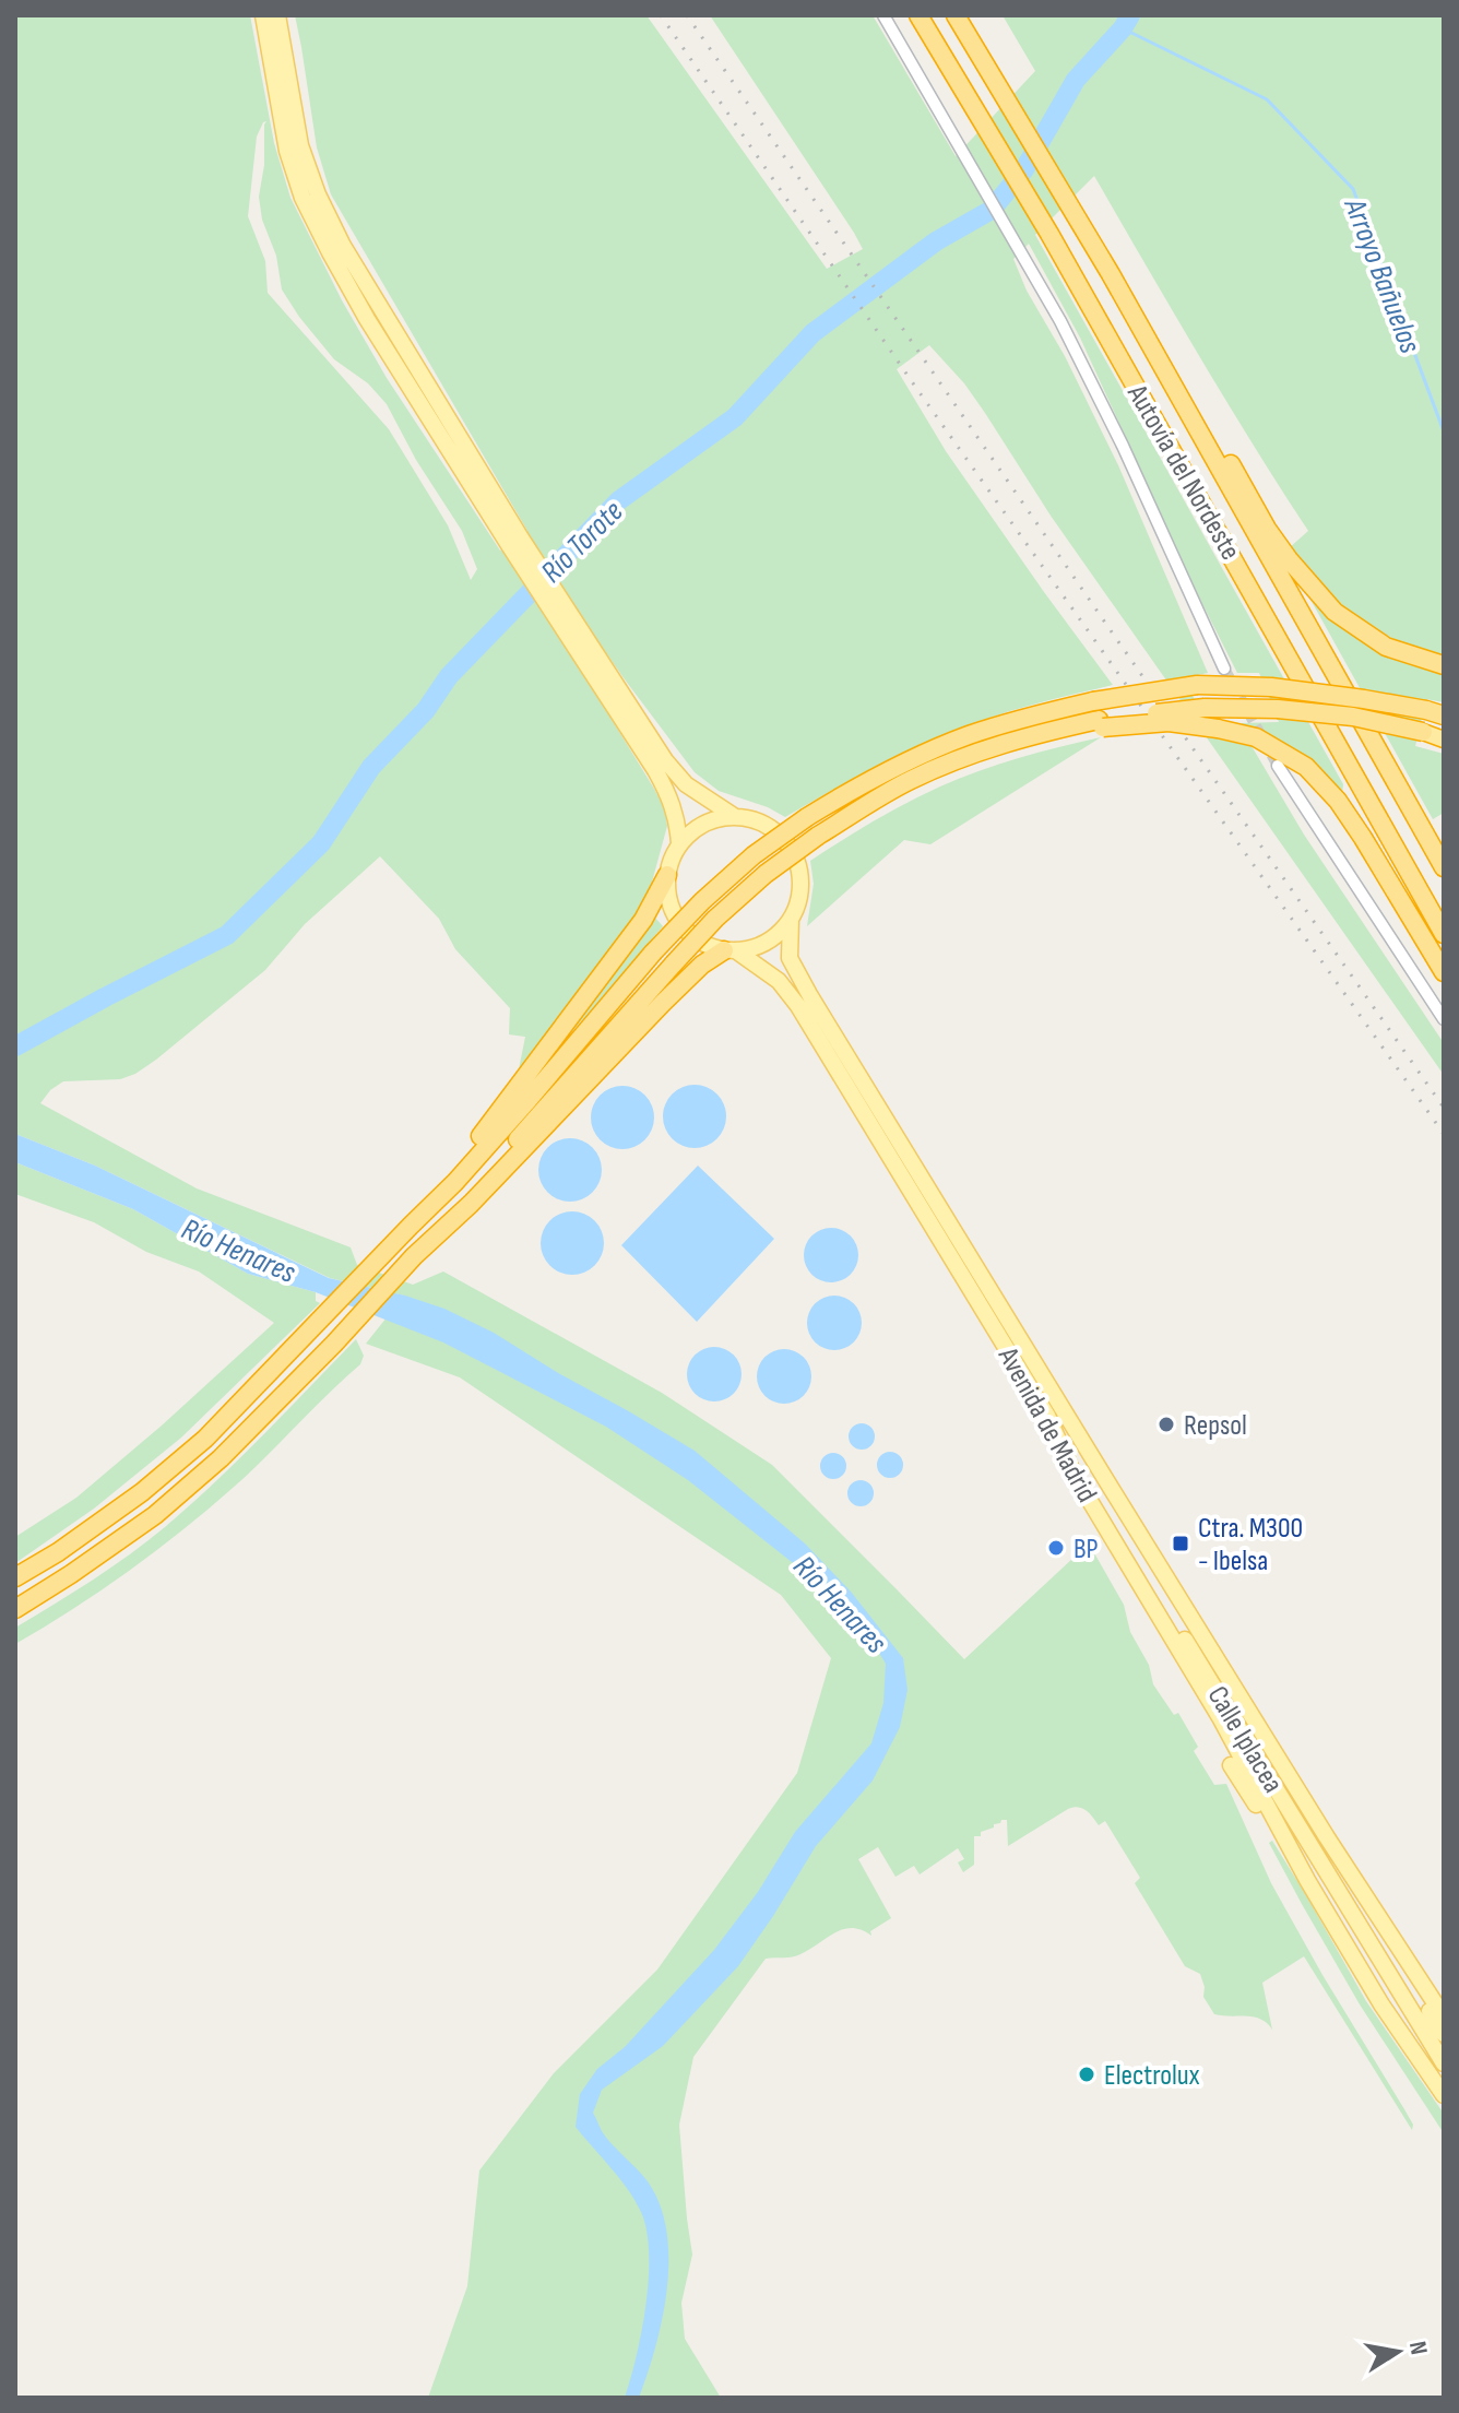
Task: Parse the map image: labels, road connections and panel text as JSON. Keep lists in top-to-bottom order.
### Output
{
  "streets": {
    "highway": ["Autovía del Nordeste"],
    "main road": ["Avenida de Madrid", "Calle Iplacea"]
  },
  "crossings": [
    ["Avenida de Madrid", "Calle Iplacea"]
  ],
  "water": ["Arroyo Bañuelos", "Río Torote", "Río Henares"],
  "places": {
    "other": ["Repsol", "BP", "Electrolux"],
    "transit": ["Ctra. M300 - Ibelsa"]
  },
  "north": "right"
}
